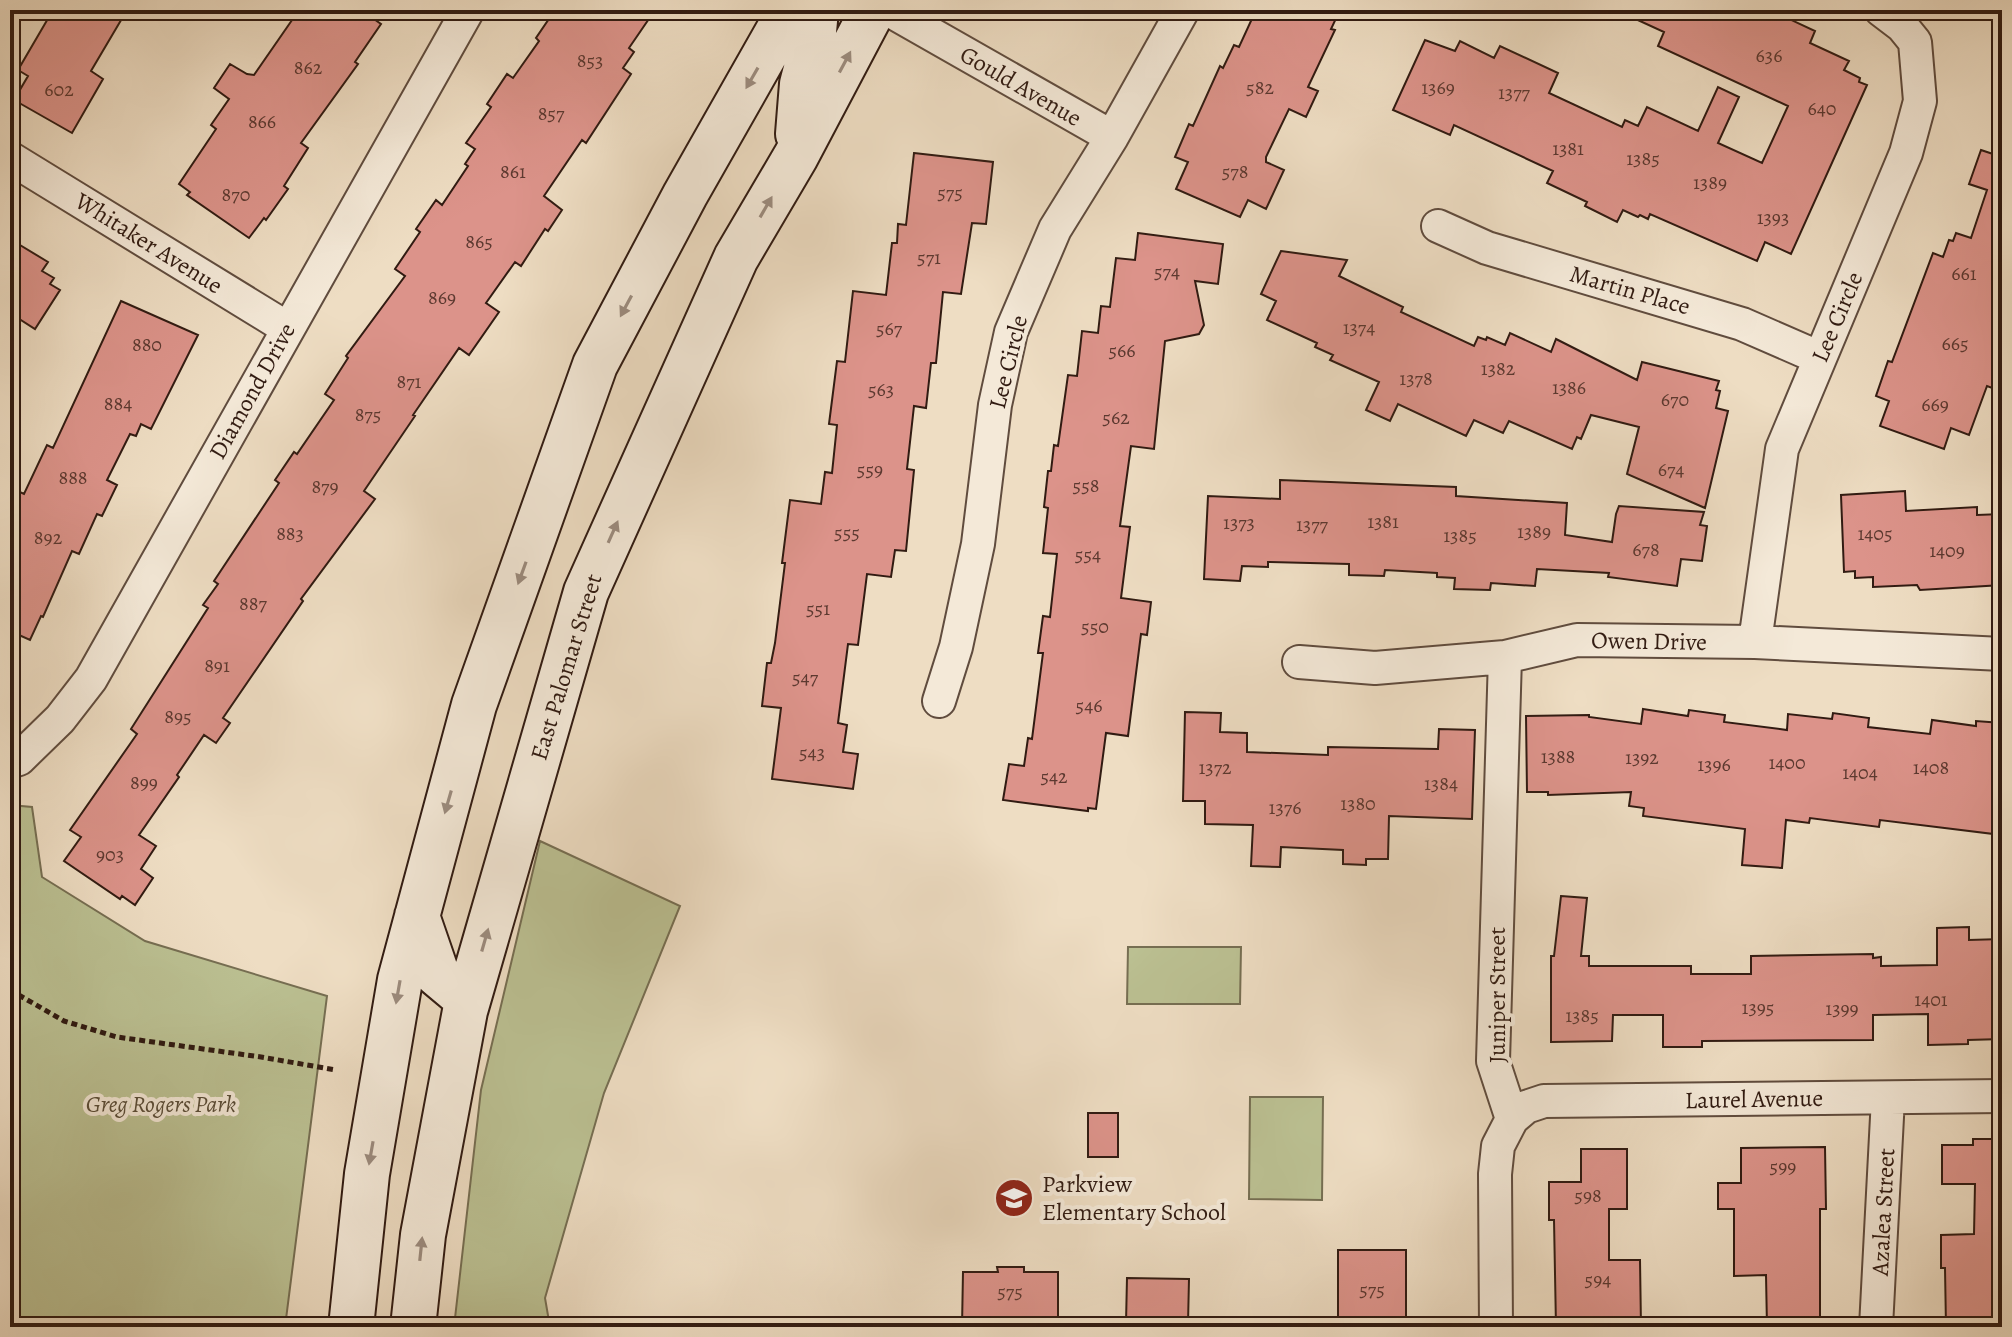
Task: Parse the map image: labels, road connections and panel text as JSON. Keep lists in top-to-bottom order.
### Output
{
  "streets": {
    "main road": ["East Palomar Street"],
    "street": [
      "Gould Avenue",
      "Whitaker Avenue",
      "Martin Place",
      "Lee Circle",
      "Diamond Drive",
      "Owen Drive",
      "Juniper Street",
      "Laurel Avenue",
      "Azalea Street"
    ]
  },
  "crossings": [
    ["Gould Avenue", "Lee Circle"],
    ["Whitaker Avenue", "Diamond Drive"],
    ["Martin Place", "Lee Circle"],
    ["Lee Circle", "Owen Drive"],
    ["Owen Drive", "Juniper Street"],
    ["Juniper Street", "Laurel Avenue"],
    ["Laurel Avenue", "Azalea Street"]
  ],
  "parks": ["Greg Rogers Park"],
  "places": {
    "school or university": ["Parkview Elementary School"]
  },
  "house_numbers": [
    "636",
    "853",
    "862",
    "582",
    "1369",
    "602",
    "1377",
    "640",
    "857",
    "866",
    "1381",
    "1385",
    "861",
    "578",
    "1389",
    "575",
    "870",
    "1393",
    "865",
    "571",
    "574",
    "661",
    "869",
    "1374",
    "567",
    "665",
    "880",
    "566",
    "1382",
    "1378",
    "871",
    "1386",
    "563",
    "670",
    "884",
    "669",
    "875",
    "562",
    "559",
    "674",
    "888",
    "558",
    "879",
    "1381",
    "1373",
    "1377",
    "1389",
    "555",
    "883",
    "1405",
    "1385",
    "892",
    "678",
    "1409",
    "554",
    "887",
    "551",
    "550",
    "891",
    "547",
    "546",
    "895",
    "543",
    "1388",
    "1392",
    "1400",
    "1396",
    "1372",
    "1408",
    "1404",
    "542",
    "899",
    "1384",
    "1380",
    "1376",
    "903",
    "1401",
    "1395",
    "1399",
    "1385",
    "599",
    "598",
    "594",
    "575",
    "575"
  ]
}
